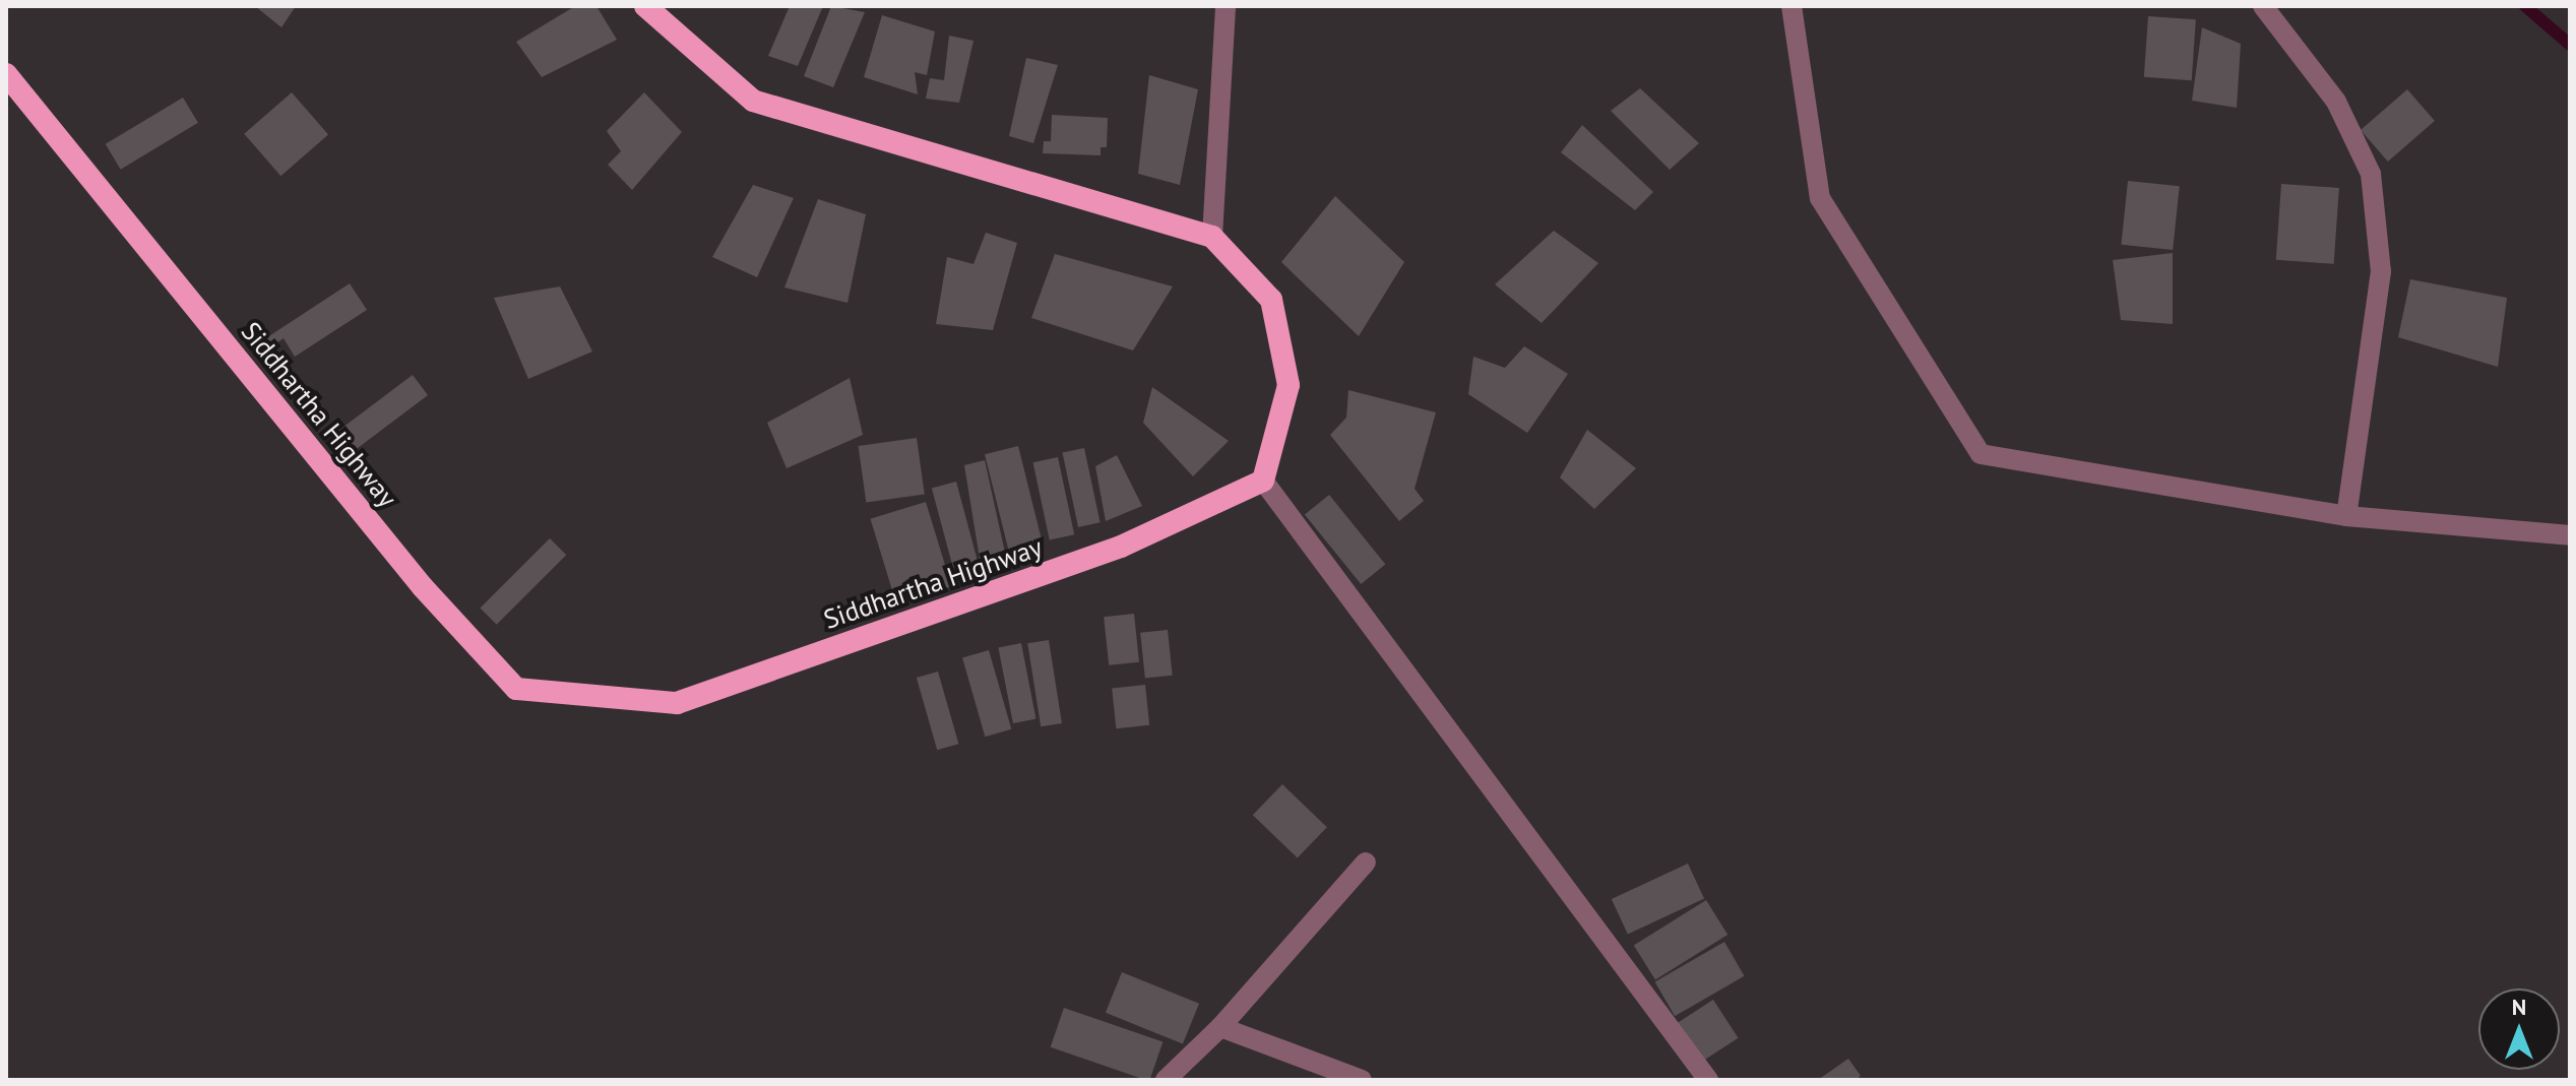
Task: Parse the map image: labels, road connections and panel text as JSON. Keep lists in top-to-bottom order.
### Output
{
  "streets": {
    "highway": ["Siddhartha Highway"]
  },
  "north": "top"
}
